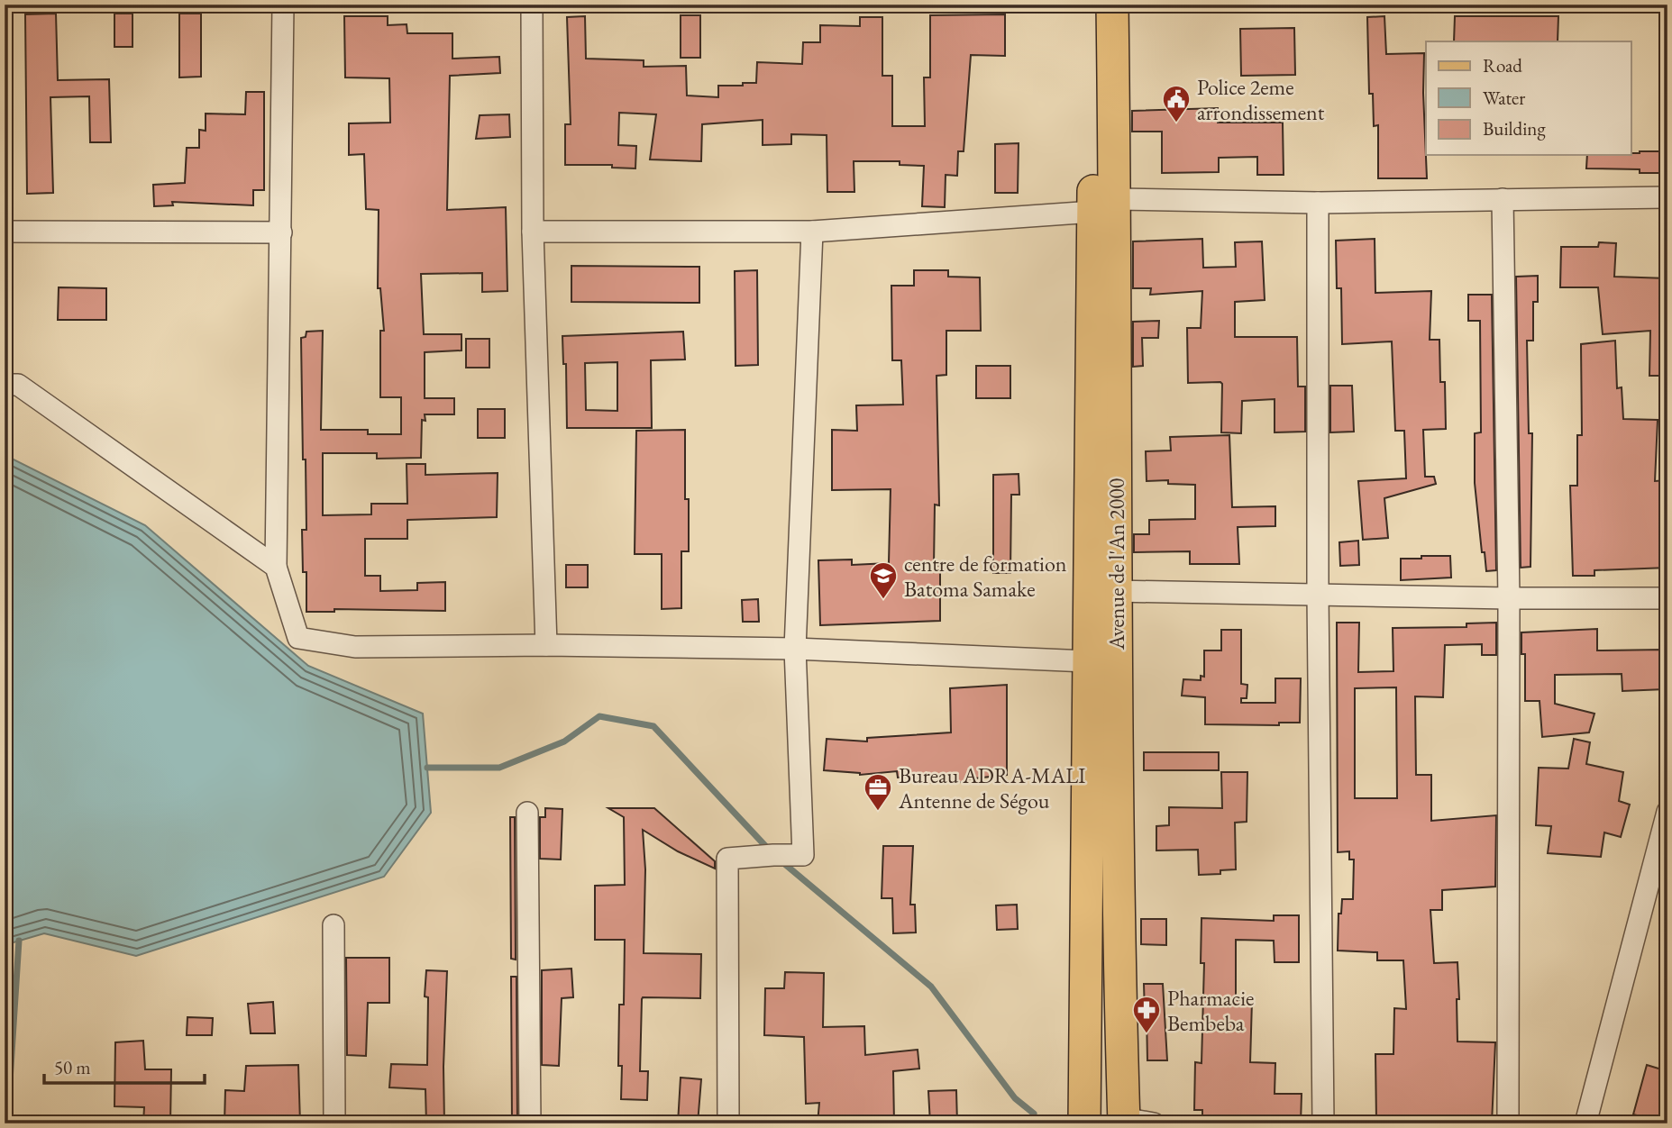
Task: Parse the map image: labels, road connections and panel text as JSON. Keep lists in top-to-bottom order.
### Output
{
  "streets": {
    "main road": ["Avenue de l'An 2000"]
  },
  "places": {
    "public building": ["Police 2eme arrondissement"],
    "school or university": ["centre de formation Batoma Samake"],
    "office": ["Bureau ADRA-MALI Antenne de Ségou"],
    "pharmacy": ["Pharmacie Bembeba"]
  },
  "legend": ["Road", "Water", "Building"],
  "scale_bar": "50 m"
}
